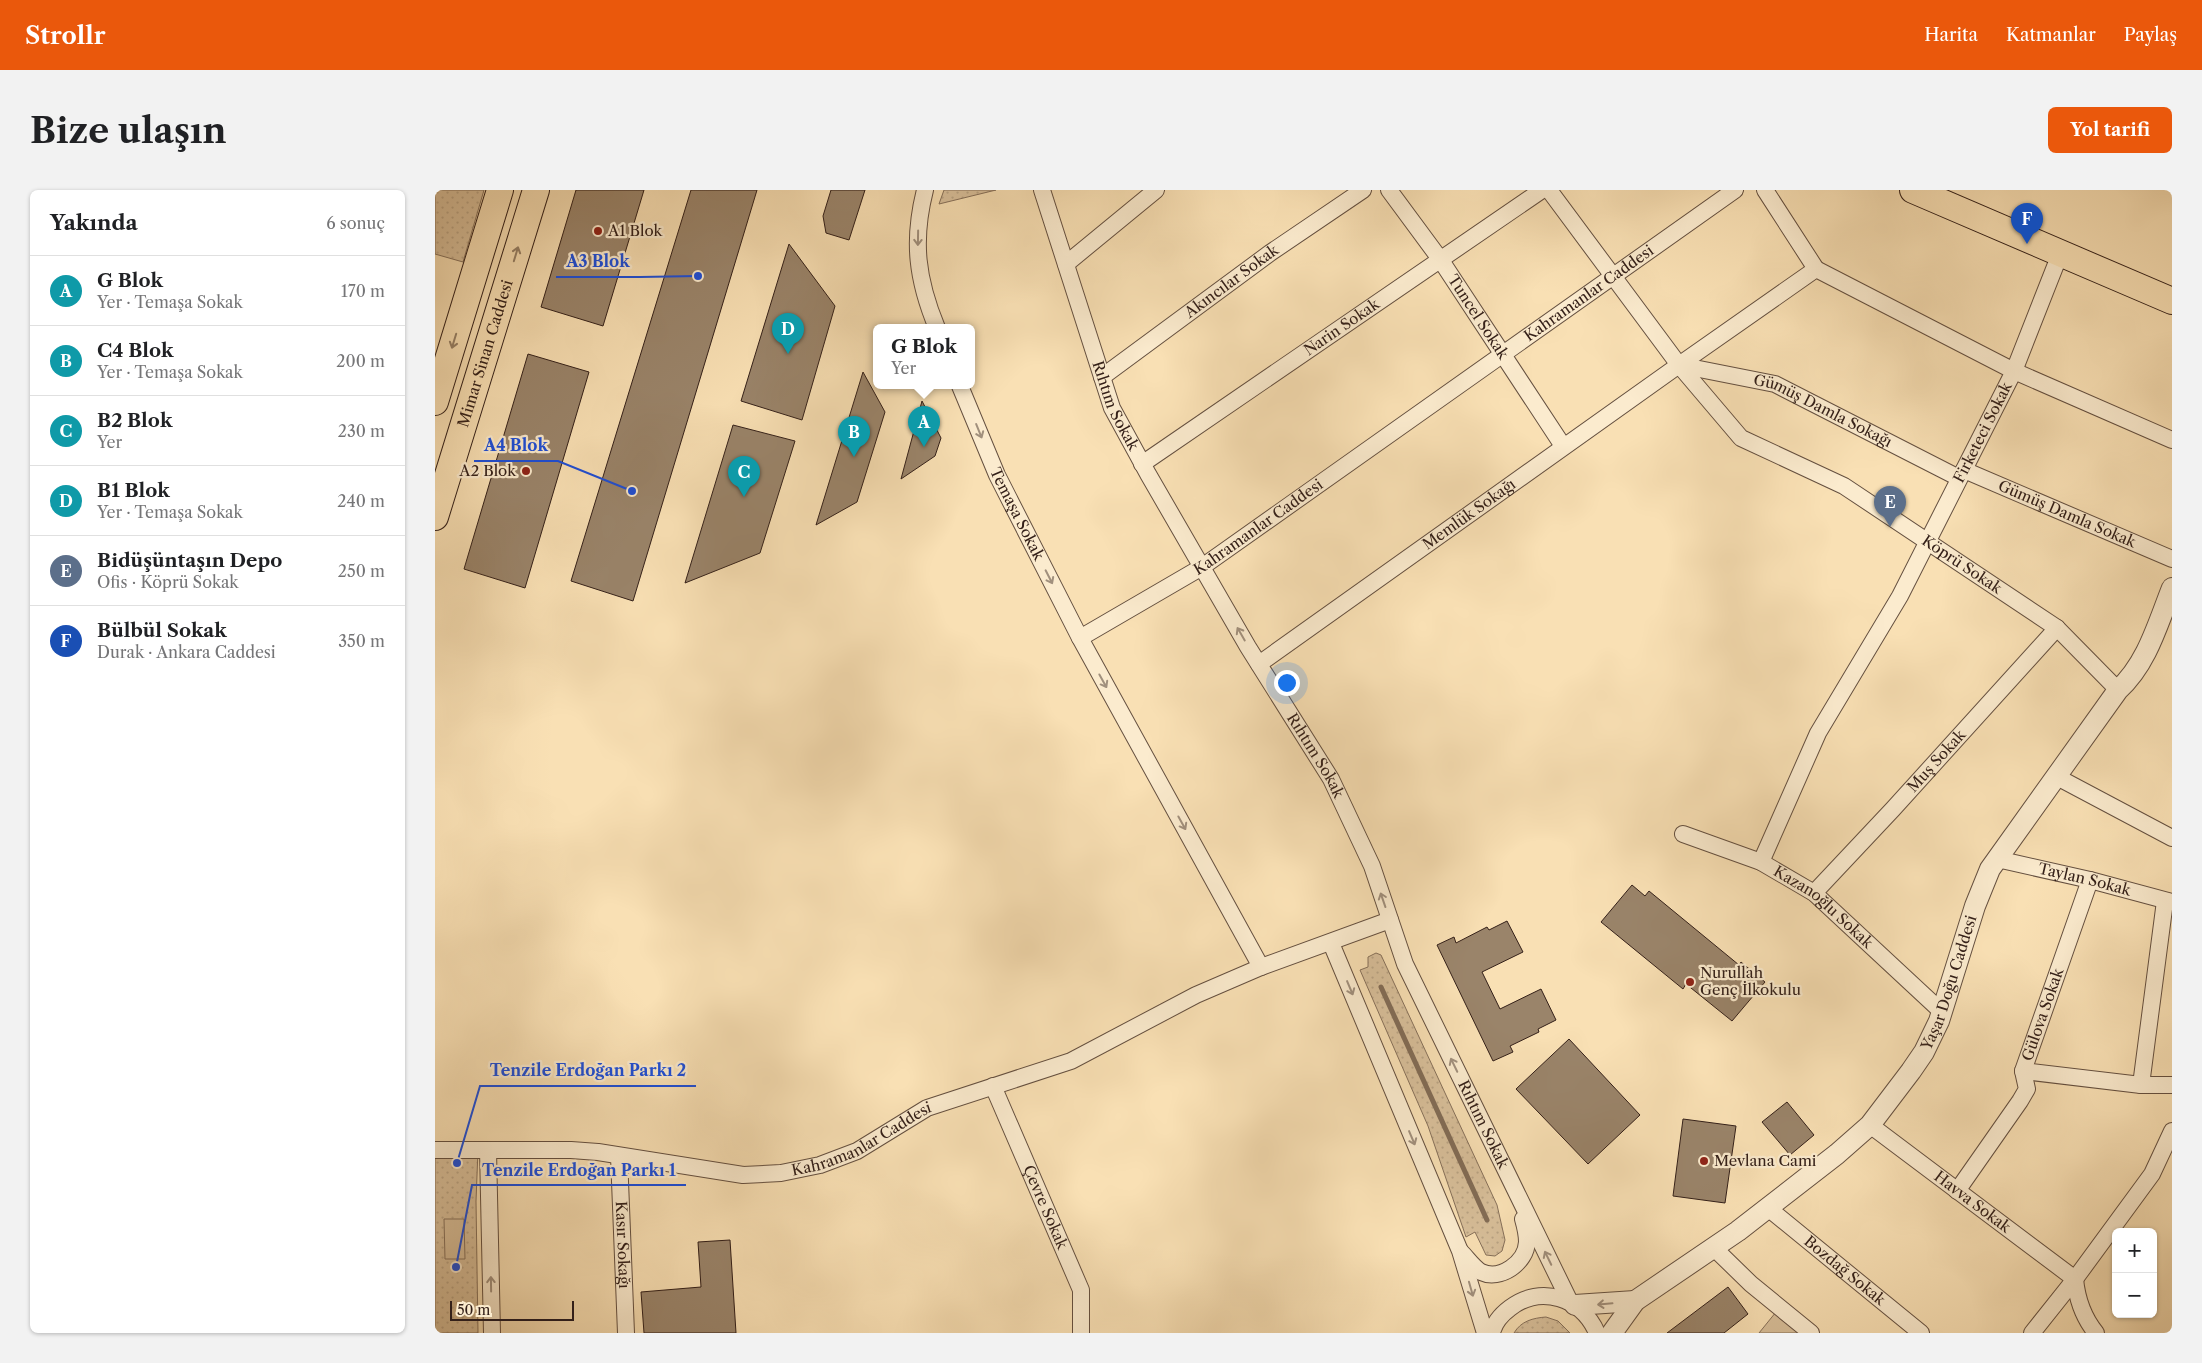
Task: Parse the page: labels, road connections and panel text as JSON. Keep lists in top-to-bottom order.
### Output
{
  "streets": {
    "main road": ["Mimar Sinan Caddesi"],
    "street": [
      "Akıncılar Sokak",
      "Kahramanlar Caddesi",
      "Tuncel Sokak",
      "Narin Sokak",
      "Rıhtım Sokak",
      "Gümüş Damla Sokağı",
      "Firketeci Sokak",
      "Temaşa Sokak",
      "Memlük Sokağı",
      "Gümüş Damla Sokak",
      "Köprü Sokak",
      "Muş Sokak",
      "Taylan Sokak",
      "Kazanoğlu Sokak",
      "Yaşar Doğu Caddesi",
      "Gülova Sokak",
      "Havva Sokak",
      "Çevre Sokak",
      "Kasır Sokağı",
      "Bozdağ Sokak"
    ]
  },
  "crossings": [
    ["Akıncılar Sokak", "Rıhtım Sokak"],
    ["Kahramanlar Caddesi", "Tuncel Sokak"],
    ["Kahramanlar Caddesi", "Rıhtım Sokak"],
    ["Kahramanlar Caddesi", "Temaşa Sokak"],
    ["Kahramanlar Caddesi", "Köprü Sokak"],
    ["Kahramanlar Caddesi", "Çevre Sokak"],
    ["Kahramanlar Caddesi", "Kasır Sokağı"],
    ["Tuncel Sokak", "Narin Sokak"],
    ["Tuncel Sokak", "Memlük Sokağı"],
    ["Narin Sokak", "Rıhtım Sokak"],
    ["Rıhtım Sokak", "Memlük Sokağı"],
    ["Gümüş Damla Sokağı", "Firketeci Sokak"],
    ["Gümüş Damla Sokağı", "Memlük Sokağı"],
    ["Gümüş Damla Sokağı", "Gümüş Damla Sokak"],
    ["Gümüş Damla Sokağı", "Köprü Sokak"],
    ["Firketeci Sokak", "Gümüş Damla Sokak"],
    ["Firketeci Sokak", "Köprü Sokak"],
    ["Firketeci Sokak", "Kazanoğlu Sokak"],
    ["Memlük Sokağı", "Köprü Sokak"],
    ["Köprü Sokak", "Muş Sokak"],
    ["Köprü Sokak", "Yaşar Doğu Caddesi"],
    ["Muş Sokak", "Kazanoğlu Sokak"],
    ["Taylan Sokak", "Yaşar Doğu Caddesi"],
    ["Taylan Sokak", "Gülova Sokak"],
    ["Kazanoğlu Sokak", "Yaşar Doğu Caddesi"],
    ["Yaşar Doğu Caddesi", "Havva Sokak"],
    ["Yaşar Doğu Caddesi", "Bozdağ Sokak"],
    ["Gülova Sokak", "Havva Sokak"]
  ],
  "one_way": ["Temaşa Sokak"],
  "places": [
    "A1 Blok",
    "A3 Blok",
    "A2 Blok",
    "A4 Blok",
    "Nurullah Genç İlkokulu",
    "Mevlana Cami",
    "Tenzile Erdoğan Parkı 2",
    "Tenzile Erdoğan Parkı 1"
  ],
  "scale_bar": "50 m",
  "page": {
    "header": "Strollr",
    "nav": ["Harita", "Katmanlar", "Paylaş"],
    "buttons": "Yol tarifi",
    "title": "Bize ulaşın",
    "heading": ["Yakında", "6 sonuç"],
    "pins": [
      "F",
      "D",
      "A",
      "B",
      "C",
      "E"
    ],
    "list": [
      {
        "mark": "A",
        "name": "G Blok",
        "note": "Yer · Temaşa Sokak",
        "value": "170 m"
      },
      {
        "mark": "B",
        "name": "C4 Blok",
        "note": "Yer · Temaşa Sokak",
        "value": "200 m"
      },
      {
        "mark": "C",
        "name": "B2 Blok",
        "note": "Yer",
        "value": "230 m"
      },
      {
        "mark": "D",
        "name": "B1 Blok",
        "note": "Yer · Temaşa Sokak",
        "value": "240 m"
      },
      {
        "mark": "E",
        "name": "Bidüşüntaşın Depo",
        "note": "Ofis · Köprü Sokak",
        "value": "250 m"
      },
      {
        "mark": "F",
        "name": "Bülbül Sokak",
        "note": "Durak · Ankara Caddesi",
        "value": "350 m"
      }
    ],
    "popup": ["G Blok", "Yer"],
    "map_buttons": ["+", "−"],
    "scale": "50 m"
  }
}
